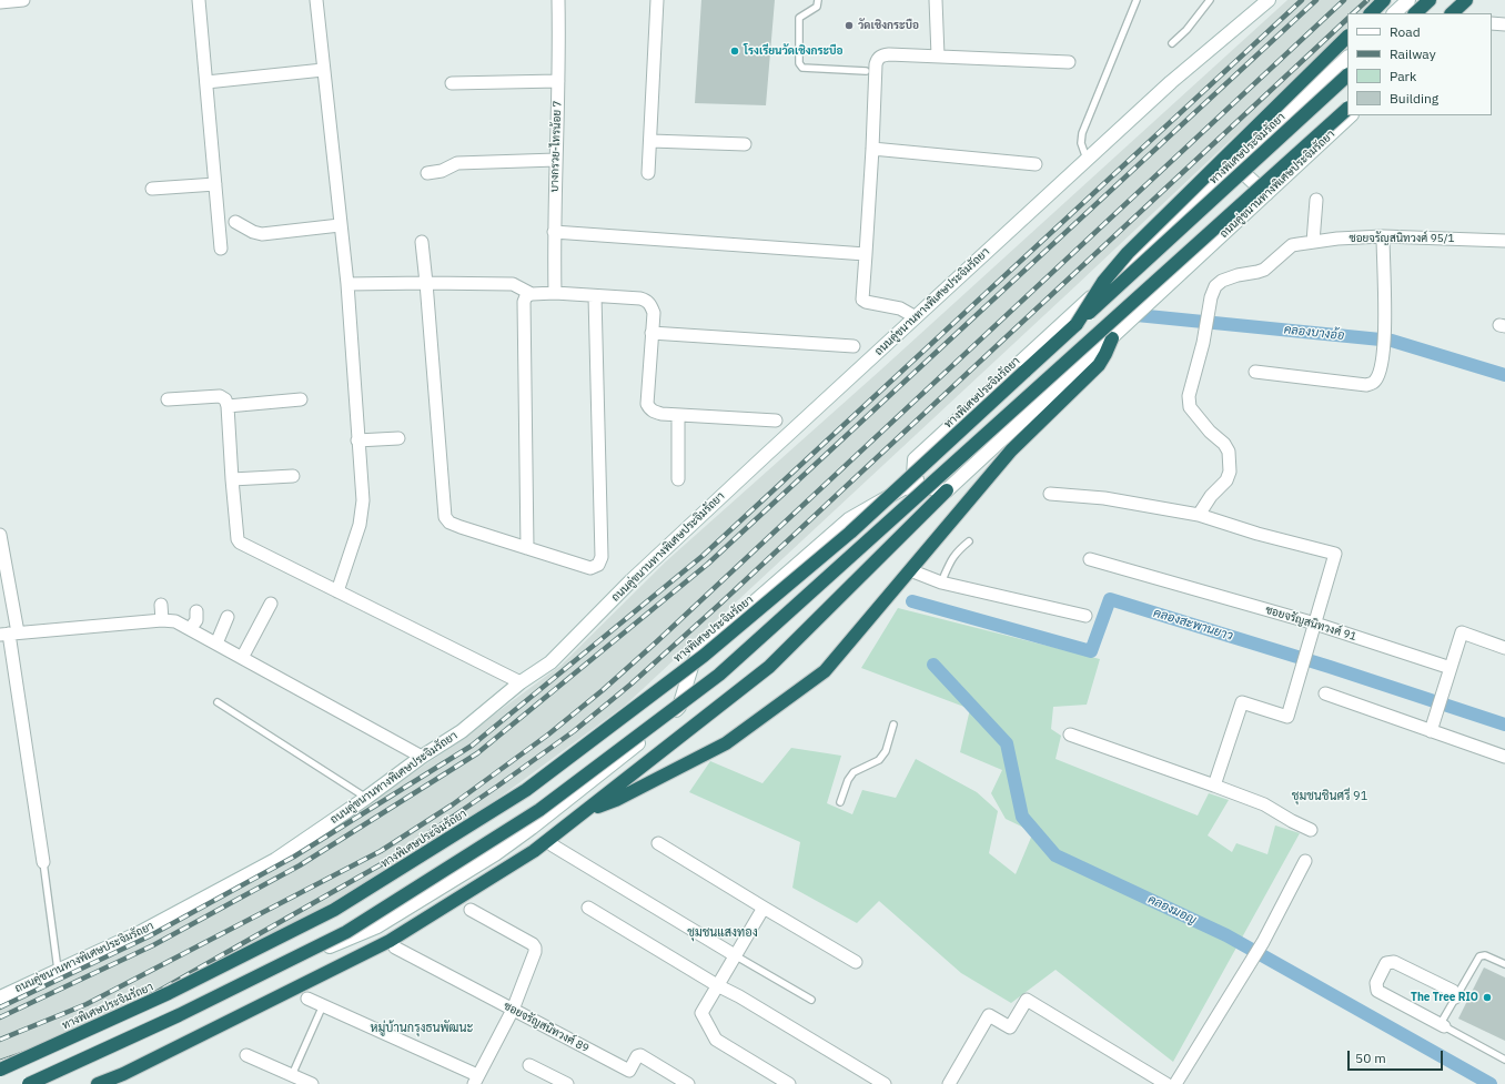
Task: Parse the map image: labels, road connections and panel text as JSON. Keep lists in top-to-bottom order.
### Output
{
  "streets": {
    "highway": ["ทางพิเศษประจิมรัถยา"],
    "main road": ["ถนนคู่ขนานทางพิเศษประจิมรัถยา"],
    "street": [
      "บางกรวย-ไทรน้อย 7",
      "ซอยจรัญสนิทวงศ์ 95/1",
      "ซอยจรัญสนิทวงศ์ 91",
      "ซอยจรัญสนิทวงศ์ 89"
    ]
  },
  "districts": ["ชุมชนชินศรี 91", "ชุมชนแสงทอง", "หมู่บ้านกรุงธนพัฒนะ"],
  "water": ["คลองบางอ้อ", "คลองสะพานยาว", "คลองมอญ"],
  "places": ["วัดเชิงกระบือ", "โรงเรียนวัดเชิงกระบือ", "The Tree RIO"],
  "legend": [
    "Road",
    "Railway",
    "Park",
    "Building"
  ],
  "scale_bar": "50 m"
}
